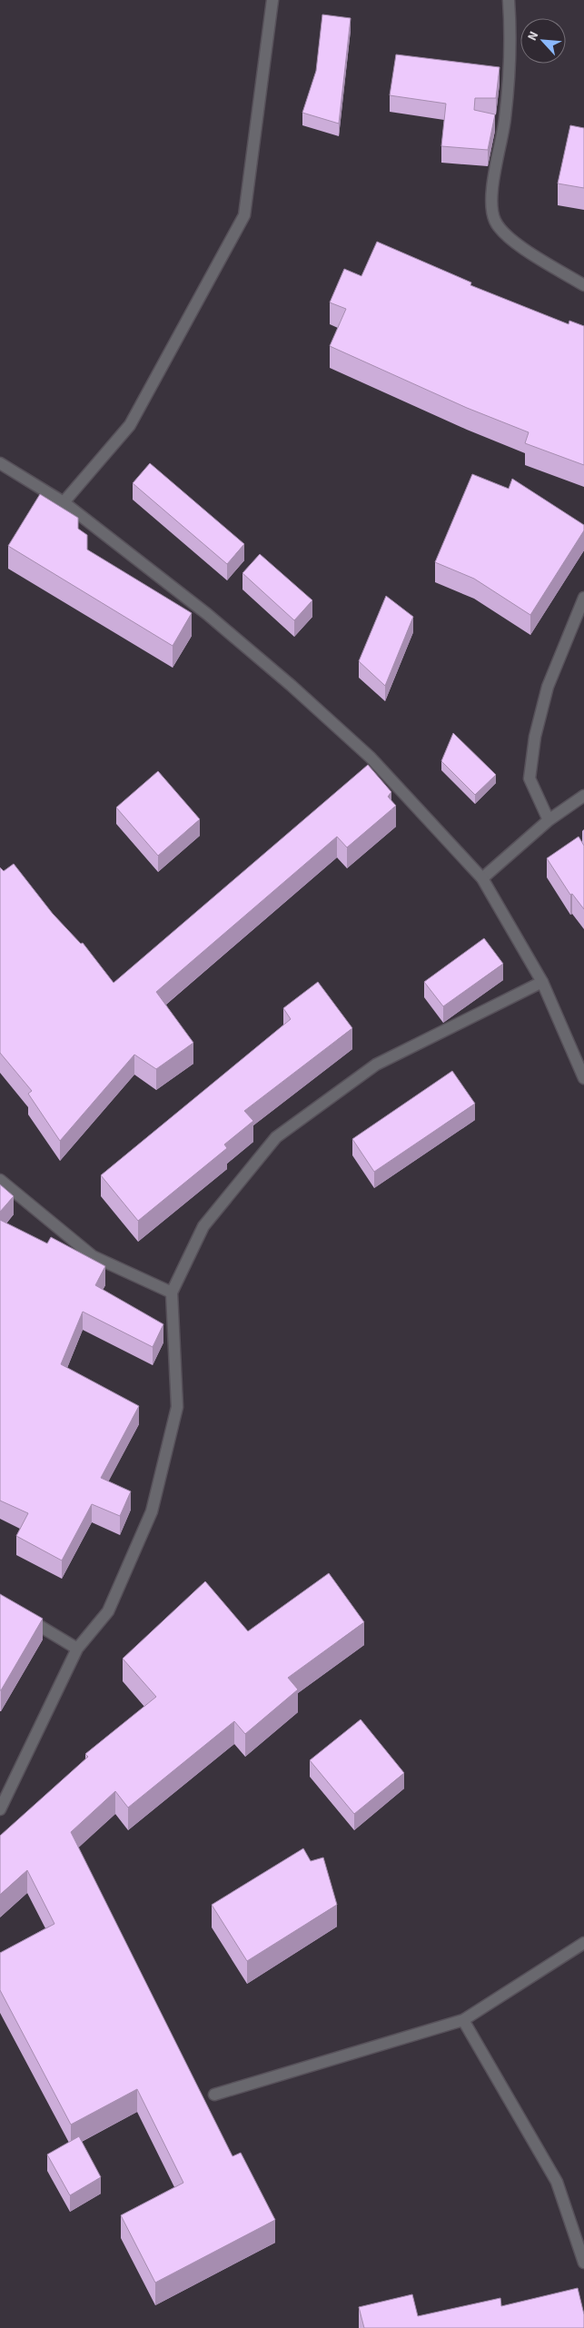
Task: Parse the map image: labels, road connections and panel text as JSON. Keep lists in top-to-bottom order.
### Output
{
  "north": "top left"
}
